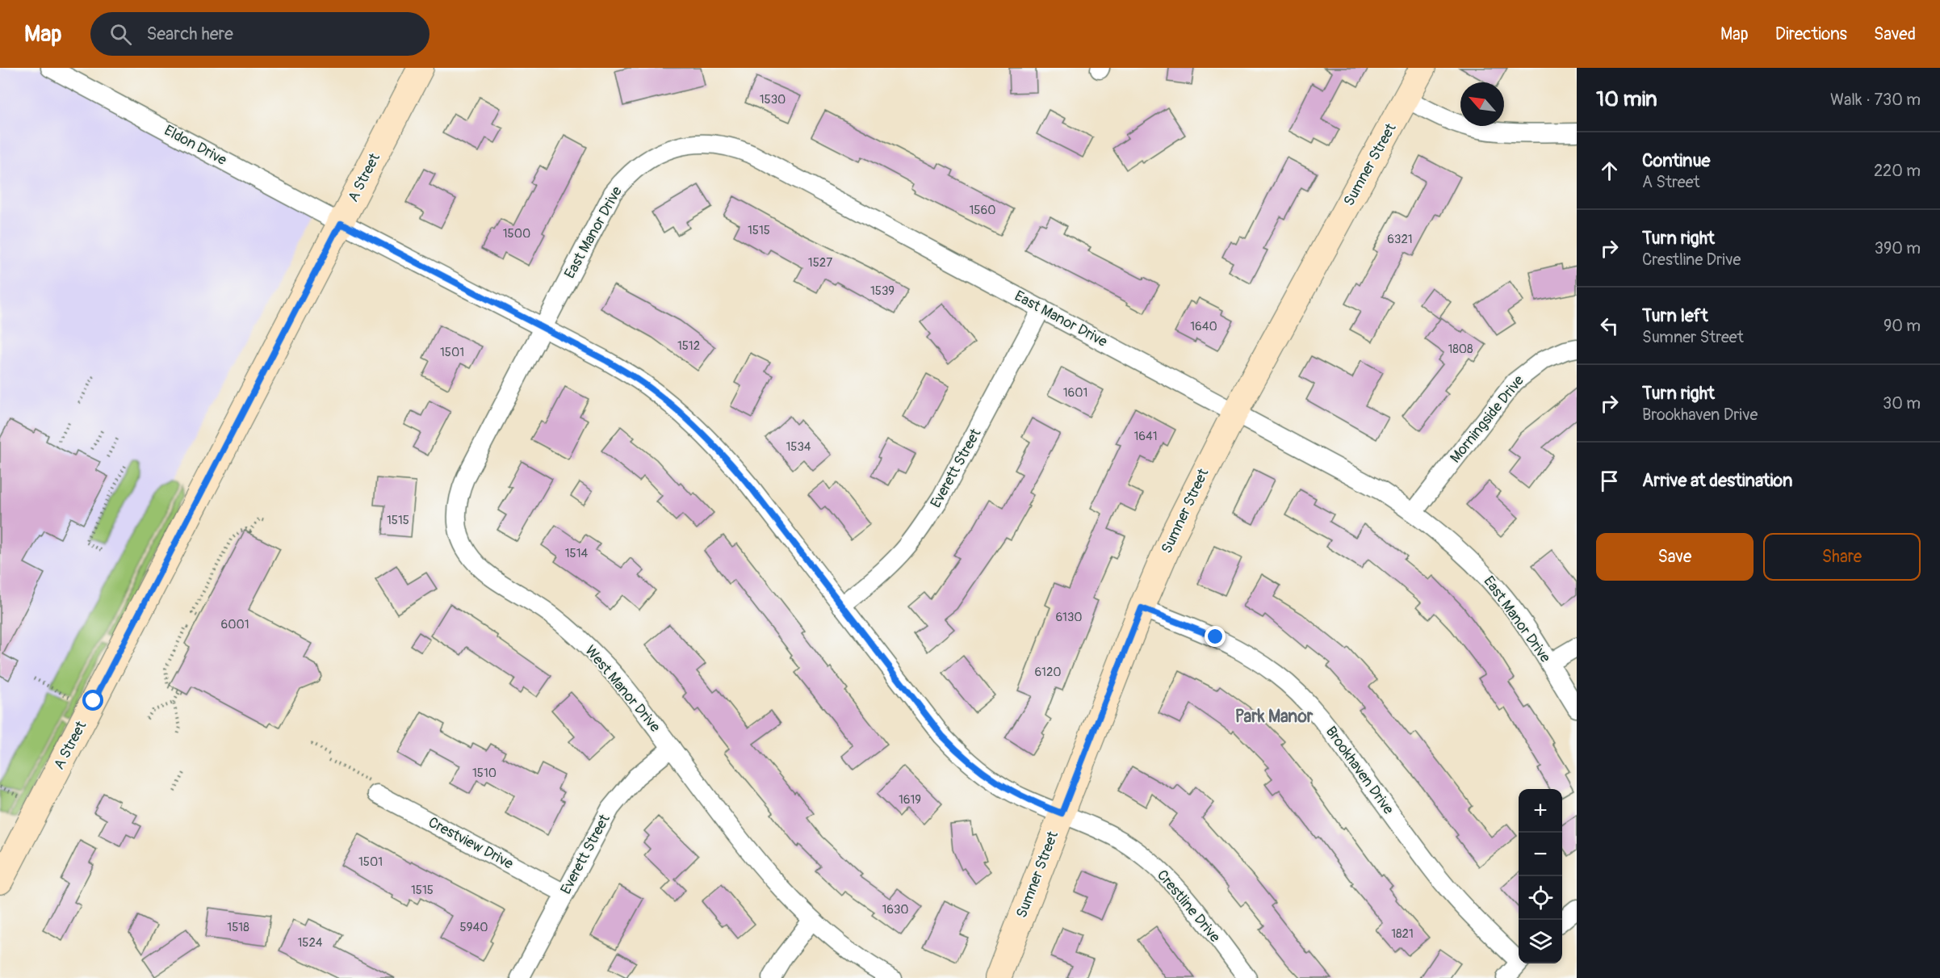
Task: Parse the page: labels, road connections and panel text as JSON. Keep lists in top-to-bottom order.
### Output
{
  "streets": {
    "street": [
      "Eldon Drive",
      "Sumner Street",
      "A Street",
      "East Manor Drive",
      "Morningside Drive",
      "Everett Street",
      "West Manor Drive",
      "Brookhaven Drive",
      "Crestview Drive",
      "Crestline Drive"
    ]
  },
  "crossings": [
    ["Eldon Drive", "A Street"],
    ["Eldon Drive", "Crestline Drive"],
    ["Sumner Street", "East Manor Drive"],
    ["Sumner Street", "Brookhaven Drive"],
    ["Sumner Street", "Crestline Drive"],
    ["A Street", "Crestline Drive"],
    ["East Manor Drive", "Morningside Drive"],
    ["East Manor Drive", "Everett Street"],
    ["East Manor Drive", "West Manor Drive"],
    ["East Manor Drive", "Crestline Drive"],
    ["Everett Street", "West Manor Drive"],
    ["Everett Street", "Crestview Drive"],
    ["Everett Street", "Crestline Drive"],
    ["West Manor Drive", "Crestline Drive"]
  ],
  "districts": ["Park Manor"],
  "house_numbers": [
    "1530",
    "1560",
    "1515",
    "1500",
    "6321",
    "1527",
    "1539",
    "1640",
    "1512",
    "1808",
    "1501",
    "1601",
    "1641",
    "1534",
    "1515",
    "1514",
    "6130",
    "6001",
    "6120",
    "1510",
    "1619",
    "1501",
    "1515",
    "1630",
    "1518",
    "5940",
    "1821",
    "1524"
  ],
  "north": "top left",
  "page": {
    "header": "Map",
    "search": "Search here",
    "nav": ["Map", "Directions", "Saved"],
    "heading": ["10 min", "Walk · 730 m"],
    "list": [
      ["Continue", "A Street", "220 m"],
      ["Turn right", "Crestline Drive", "390 m"],
      ["Turn left", "Sumner Street", "90 m"],
      ["Turn right", "Brookhaven Drive", "30 m"],
      "Arrive at destination"
    ],
    "buttons": ["Save", "Share"],
    "map_buttons": ["+", "−"]
  }
}
